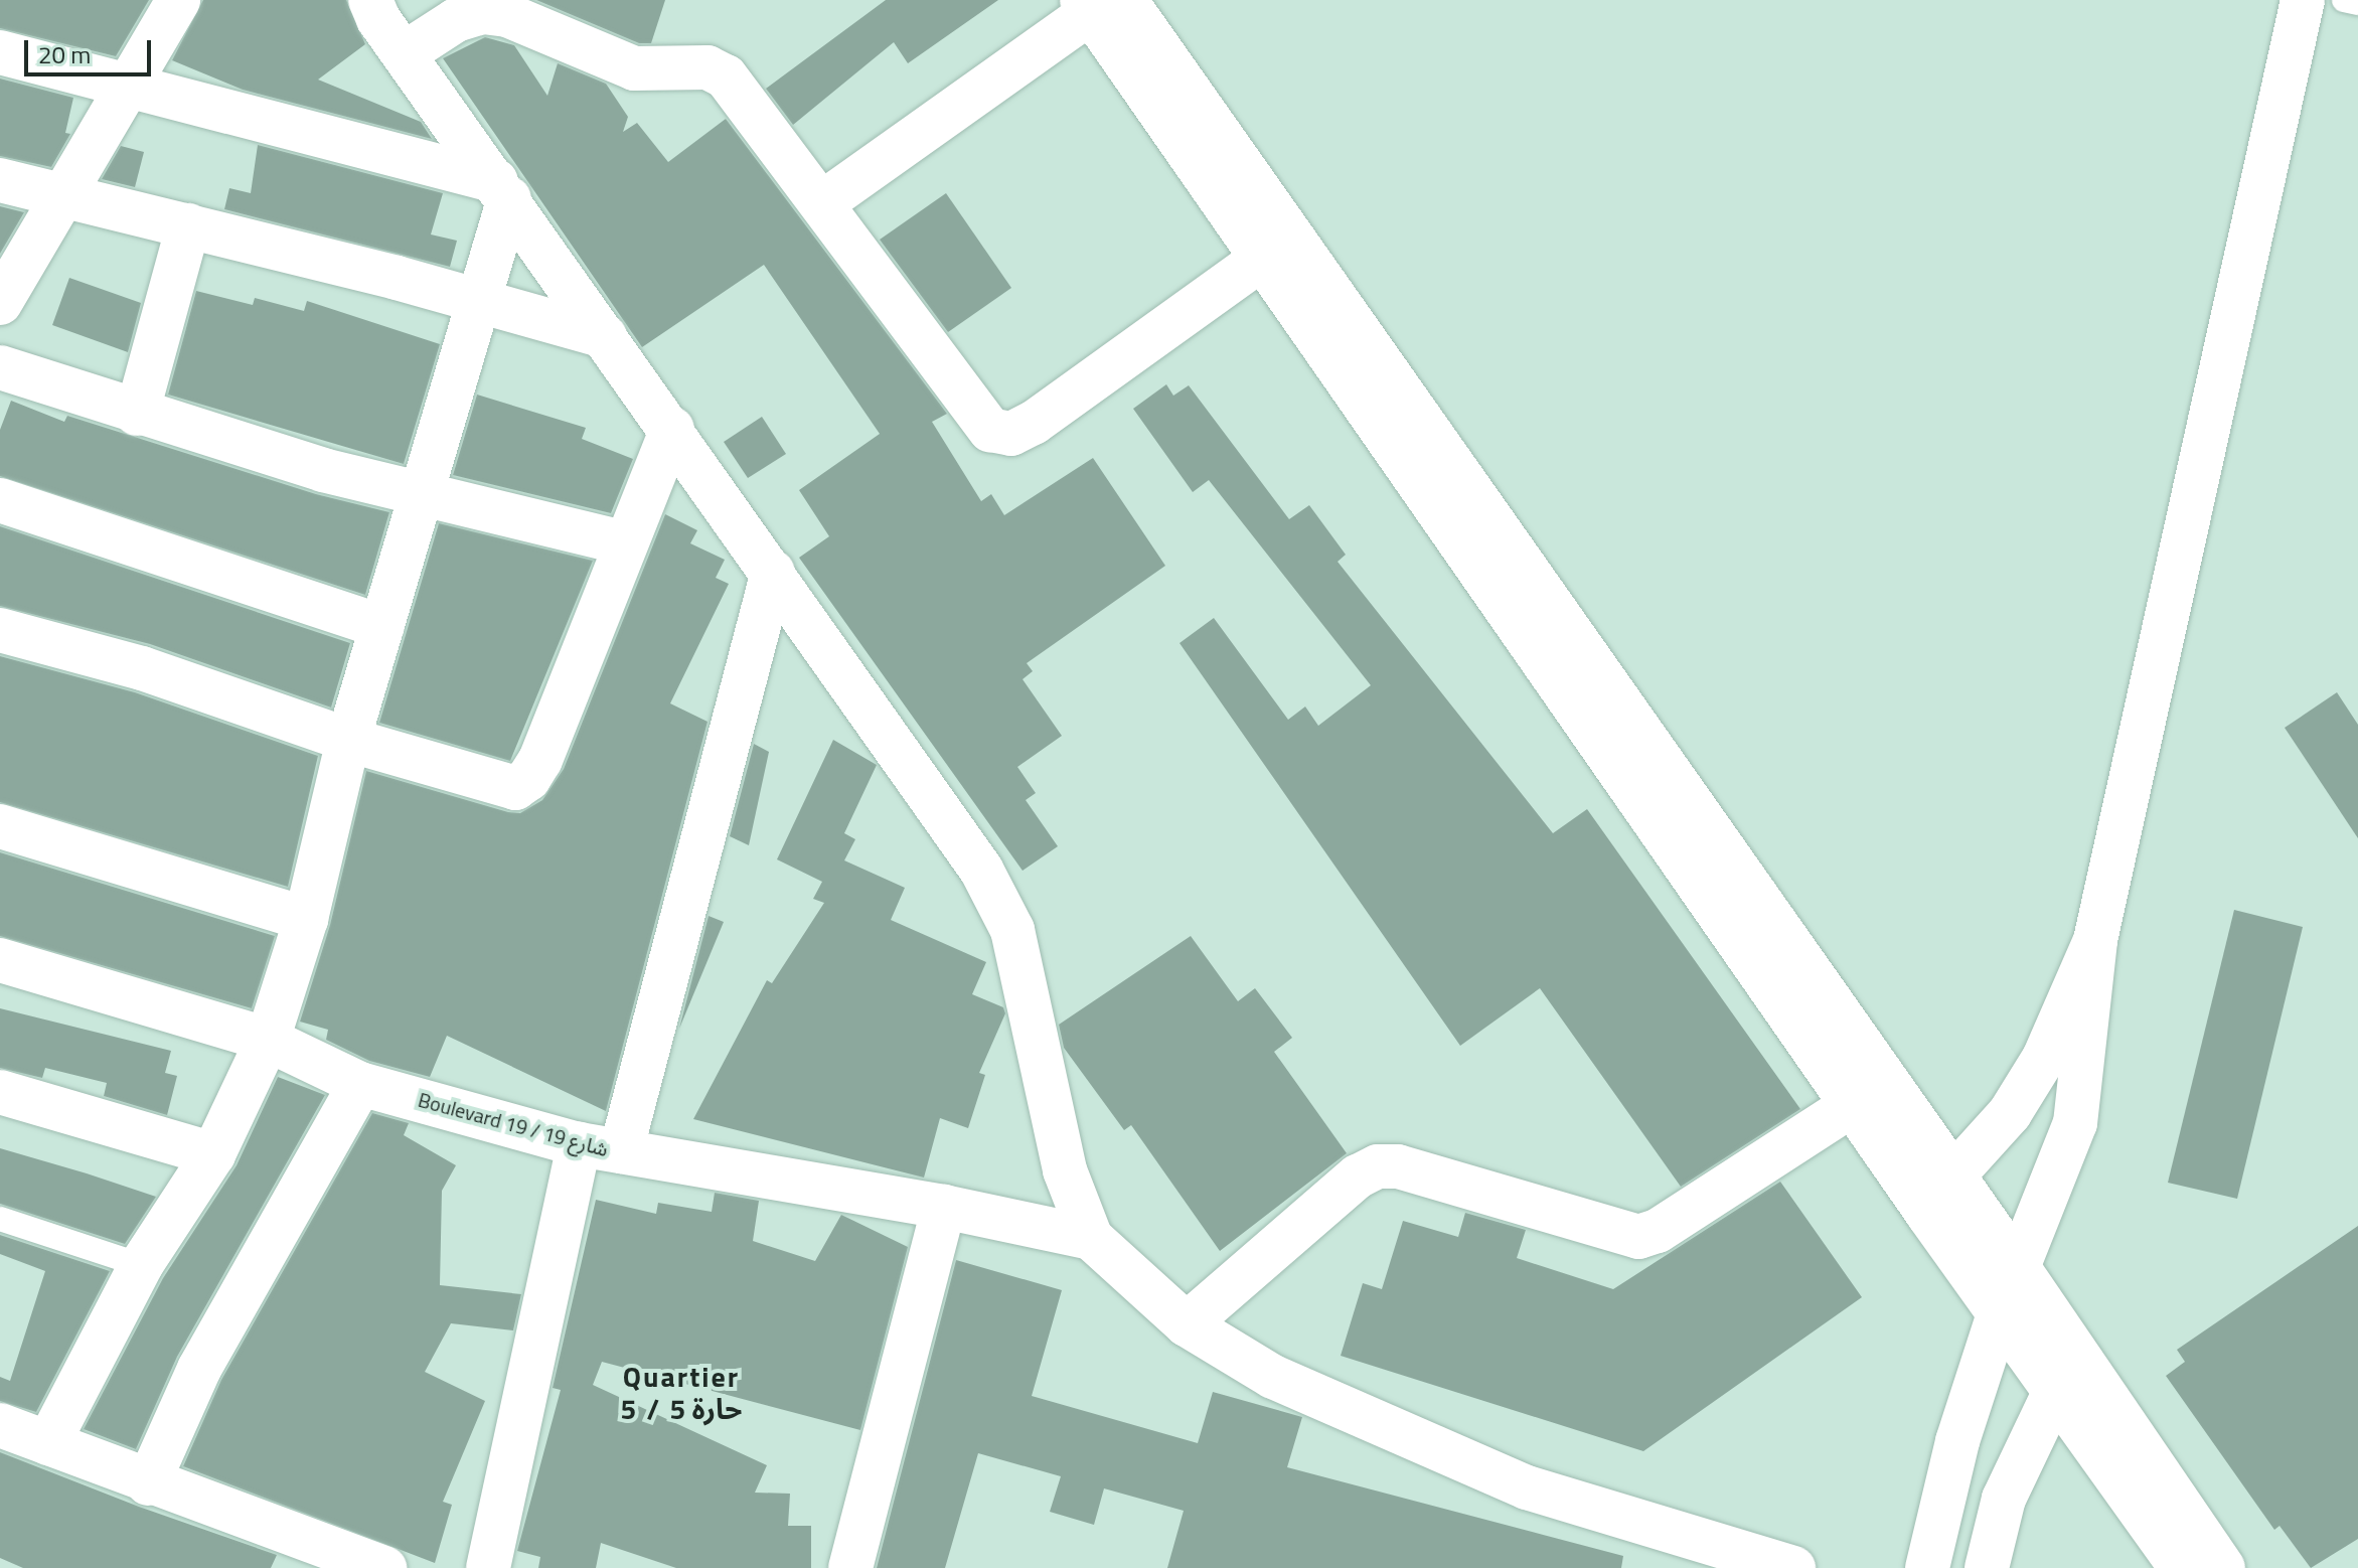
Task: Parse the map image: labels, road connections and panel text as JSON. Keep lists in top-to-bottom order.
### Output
{
  "streets": {
    "street": ["Boulevard 19 / شارع 19"]
  },
  "districts": ["Quartier 5 / حارة 5"],
  "scale_bar": "20 m"
}
